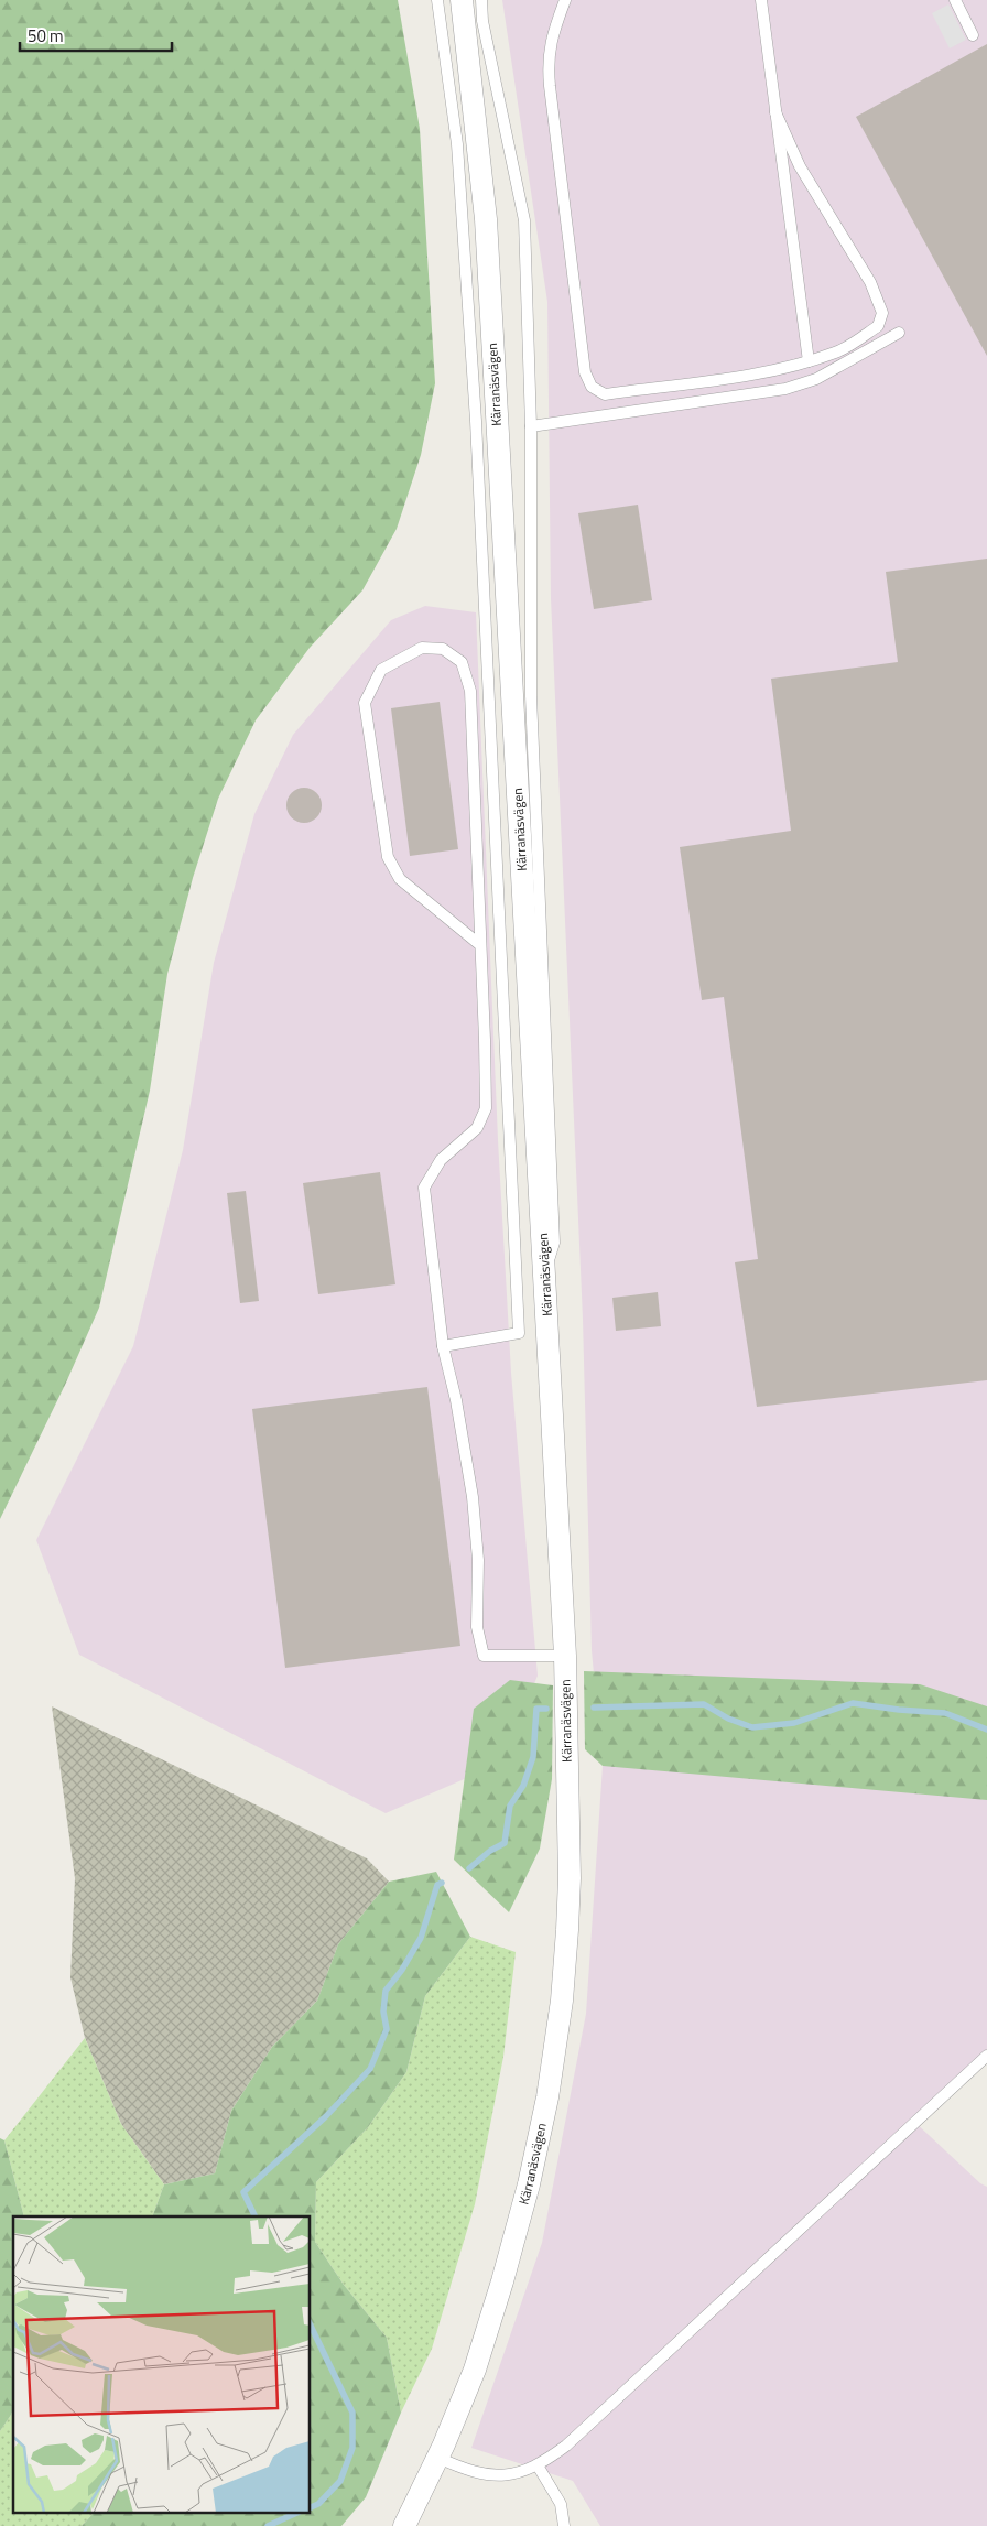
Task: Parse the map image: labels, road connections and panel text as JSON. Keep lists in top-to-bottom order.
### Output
{
  "streets": {
    "street": ["Kärranäsvägen"]
  },
  "scale_bar": "50 m"
}
